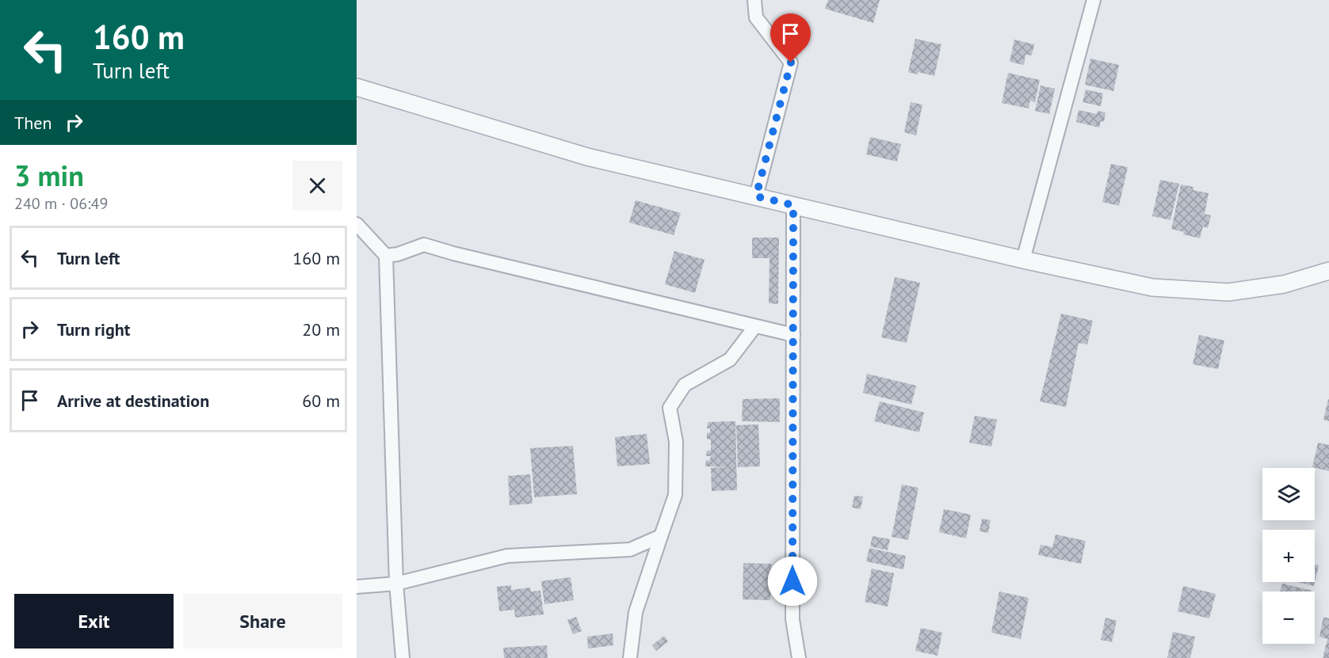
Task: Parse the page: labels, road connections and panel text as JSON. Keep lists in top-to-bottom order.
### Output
{
  "page": {
    "turn": ["160 m", "Turn left"],
    "then": "Then",
    "heading": ["3 min", "240 m · 06:49"],
    "list": [
      {
        "name": "Turn left",
        "value": "160 m"
      },
      {
        "name": "Turn right",
        "value": "20 m"
      },
      {
        "name": "Arrive at destination",
        "value": "60 m"
      }
    ],
    "map_buttons": ["+", "−"],
    "buttons": ["Exit", "Share"]
  }
}
